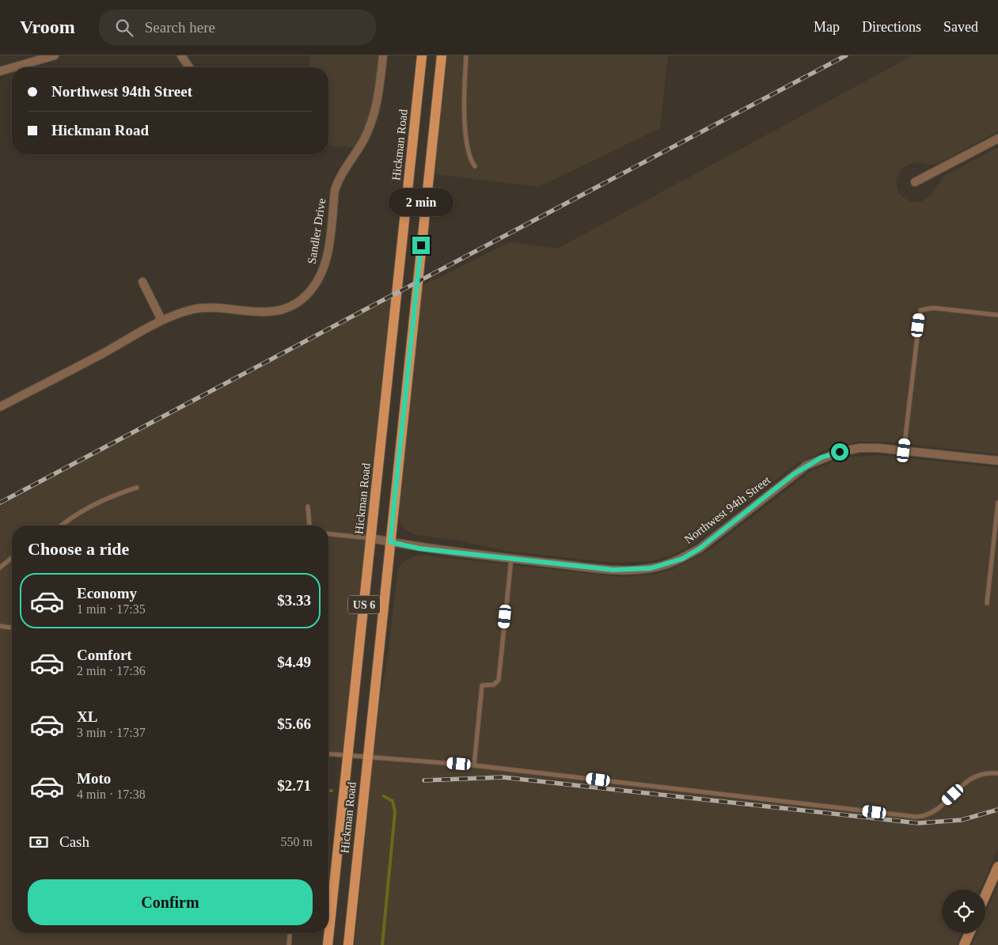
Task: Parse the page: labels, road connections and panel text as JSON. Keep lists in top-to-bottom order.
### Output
{
  "streets": {
    "main road": ["Hickman Road", "US 6"],
    "street": ["Sandler Drive", "Northwest 94th Street"]
  },
  "crossings": [
    ["Hickman Road", "Northwest 94th Street"]
  ],
  "page": {
    "header": "Vroom",
    "search": "Search here",
    "nav": ["Map", "Directions", "Saved"],
    "banner": ["Northwest 94th Street", "Hickman Road"],
    "bubble": "2 min",
    "heading": "Choose a ride",
    "list": [
      {
        "name": "Economy",
        "note": "1 min · 17:35",
        "value": "$3.33"
      },
      {
        "name": "Comfort",
        "note": "2 min · 17:36",
        "value": "$4.49"
      },
      {
        "name": "XL",
        "note": "3 min · 17:37",
        "value": "$5.66"
      },
      {
        "name": "Moto",
        "note": "4 min · 17:38",
        "value": "$2.71"
      }
    ],
    "pay": ["Cash", "550 m"],
    "buttons": "Confirm"
  }
}
